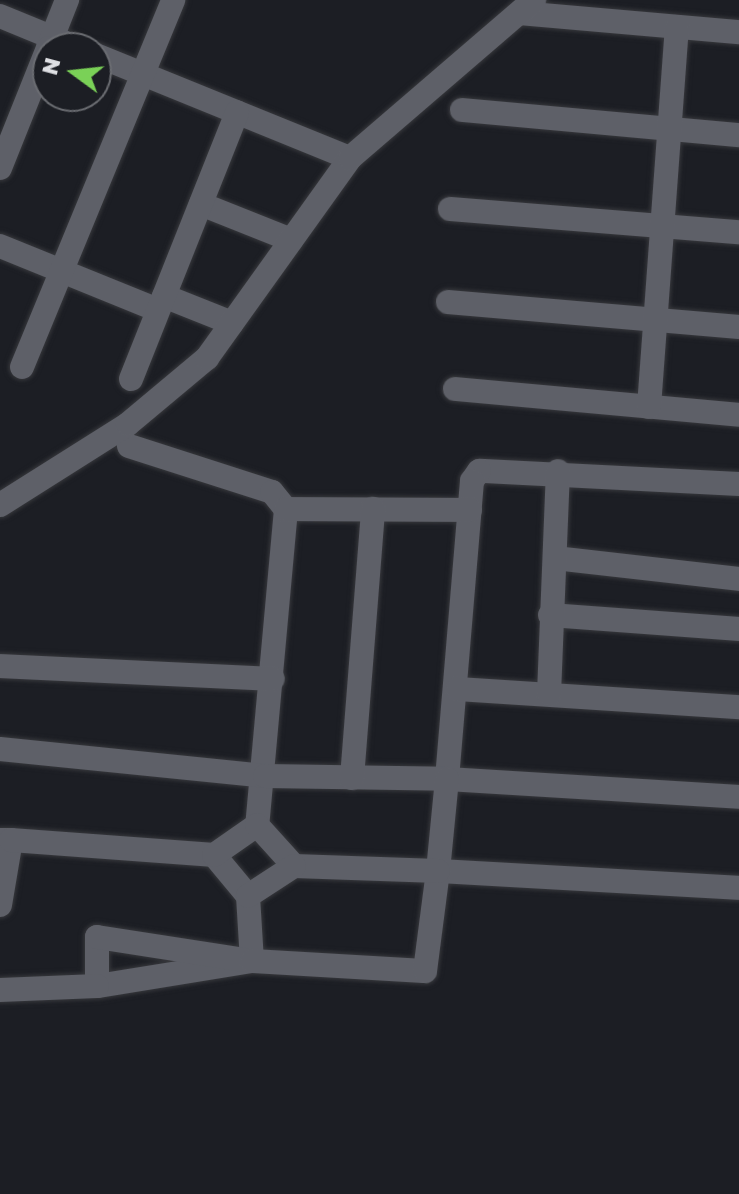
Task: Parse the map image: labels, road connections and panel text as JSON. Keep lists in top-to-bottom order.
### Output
{
  "north": "left"
}
